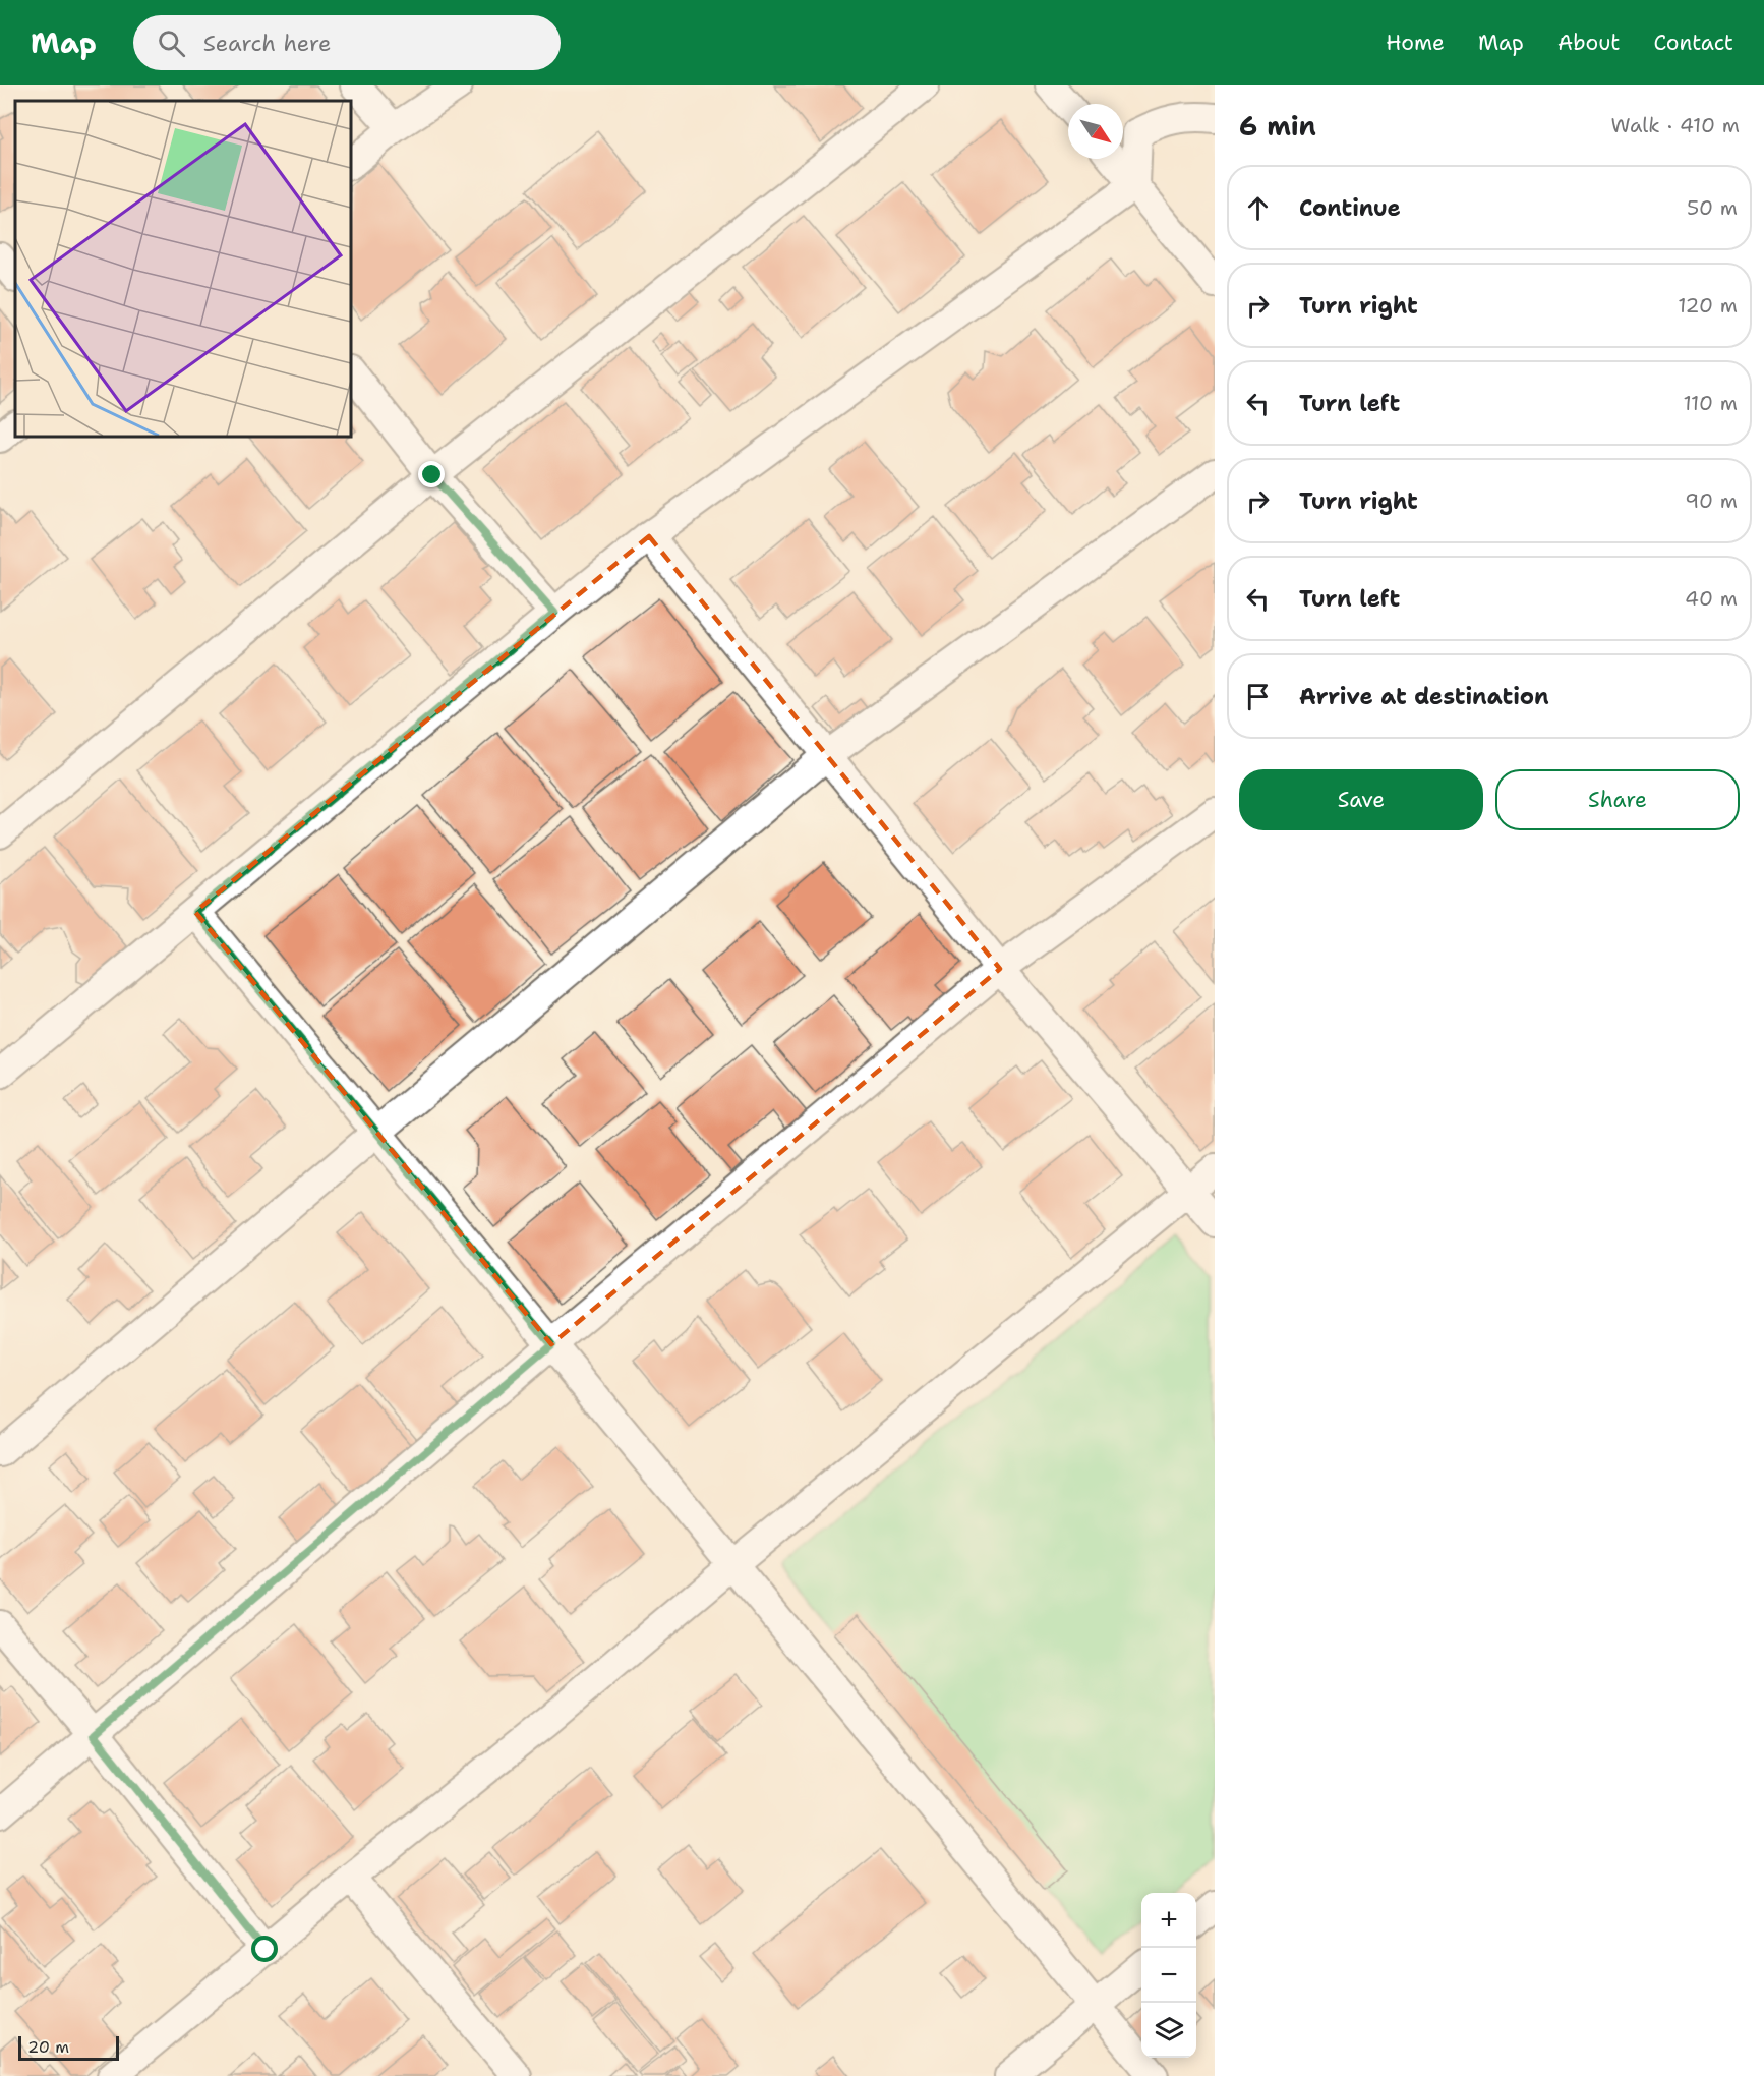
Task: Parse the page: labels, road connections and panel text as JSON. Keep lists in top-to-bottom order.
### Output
{
  "scale_bar": "20 m",
  "north": "bottom right",
  "page": {
    "header": "Map",
    "search": "Search here",
    "nav": [
      "Home",
      "Map",
      "About",
      "Contact"
    ],
    "heading": ["6 min", "Walk · 410 m"],
    "list": [
      ["Continue", "50 m"],
      ["Turn right", "120 m"],
      ["Turn left", "110 m"],
      ["Turn right", "90 m"],
      ["Turn left", "40 m"],
      "Arrive at destination"
    ],
    "buttons": ["Save", "Share"],
    "map_buttons": ["+", "−"],
    "scale": "20 m"
  }
}
